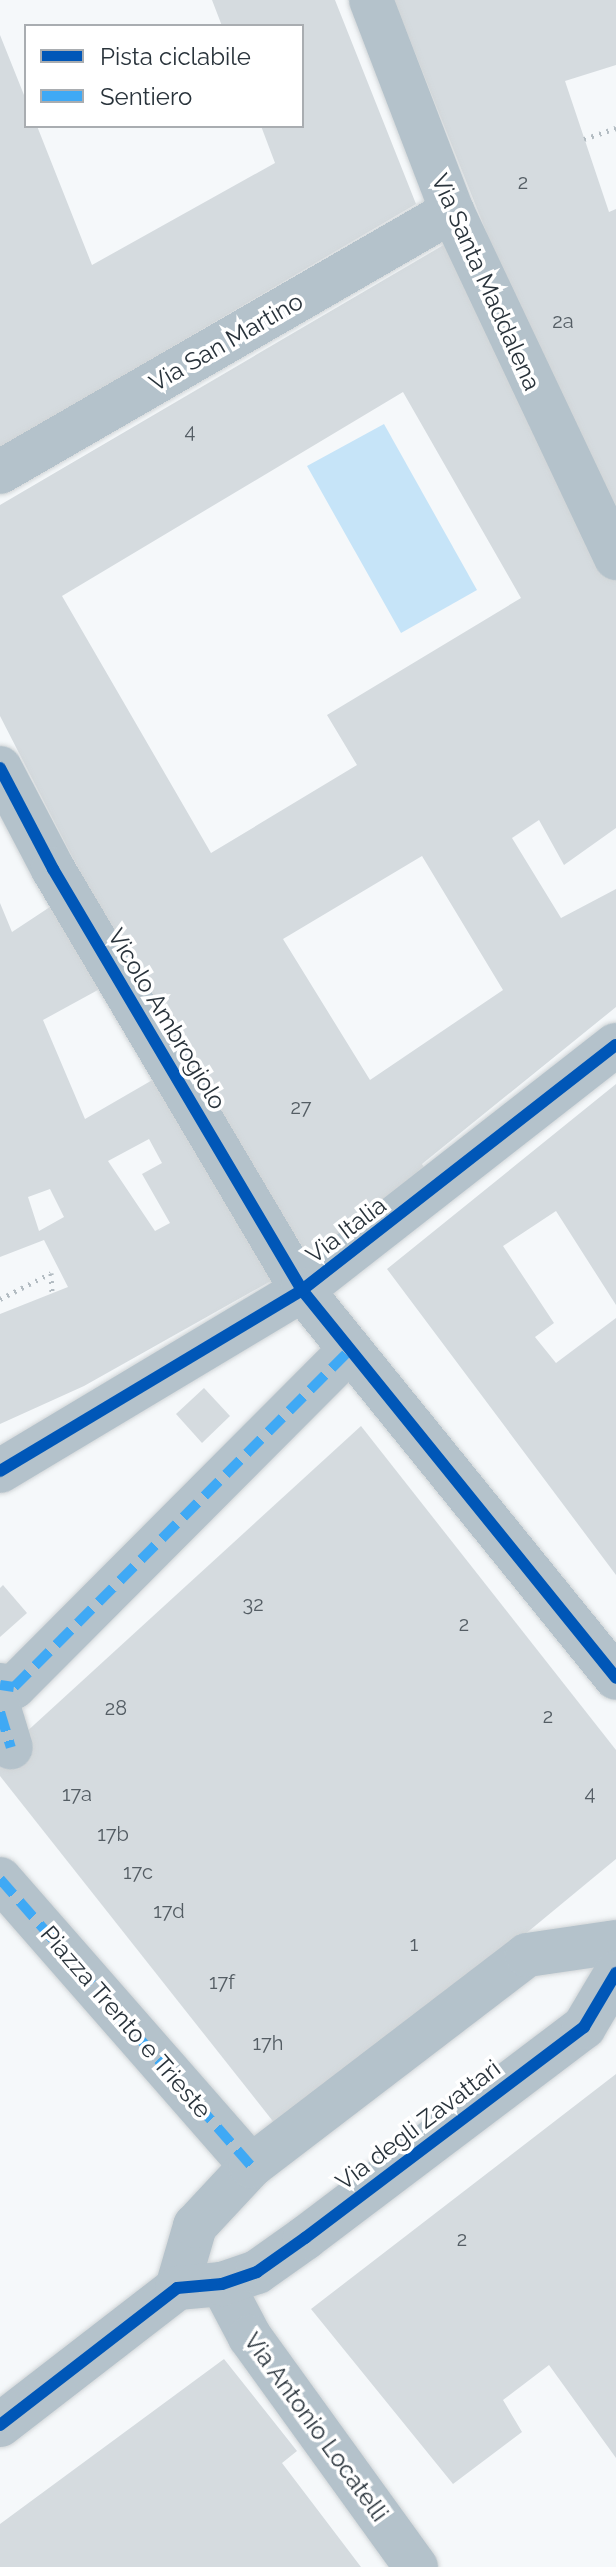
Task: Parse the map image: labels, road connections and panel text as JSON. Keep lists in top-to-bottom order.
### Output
{
  "streets": {
    "street": [
      "Via Santa Maddalena",
      "Via San Martino",
      "Vicolo Ambrogiolo",
      "Via Italia",
      "Piazza Trento e Trieste",
      "Via degli Zavattari",
      "Via Antonio Locatelli"
    ]
  },
  "crossings": [
    ["Via Santa Maddalena", "Via San Martino"],
    ["Vicolo Ambrogiolo", "Via Italia"],
    ["Via degli Zavattari", "Via Antonio Locatelli"]
  ],
  "house_numbers": [
    "2",
    "2a",
    "4",
    "27",
    "32",
    "2",
    "28",
    "2",
    "4",
    "17a",
    "17b",
    "17c",
    "17d",
    "1",
    "17f",
    "17h",
    "2"
  ],
  "legend": ["Pista ciclabile", "Sentiero"]
}
